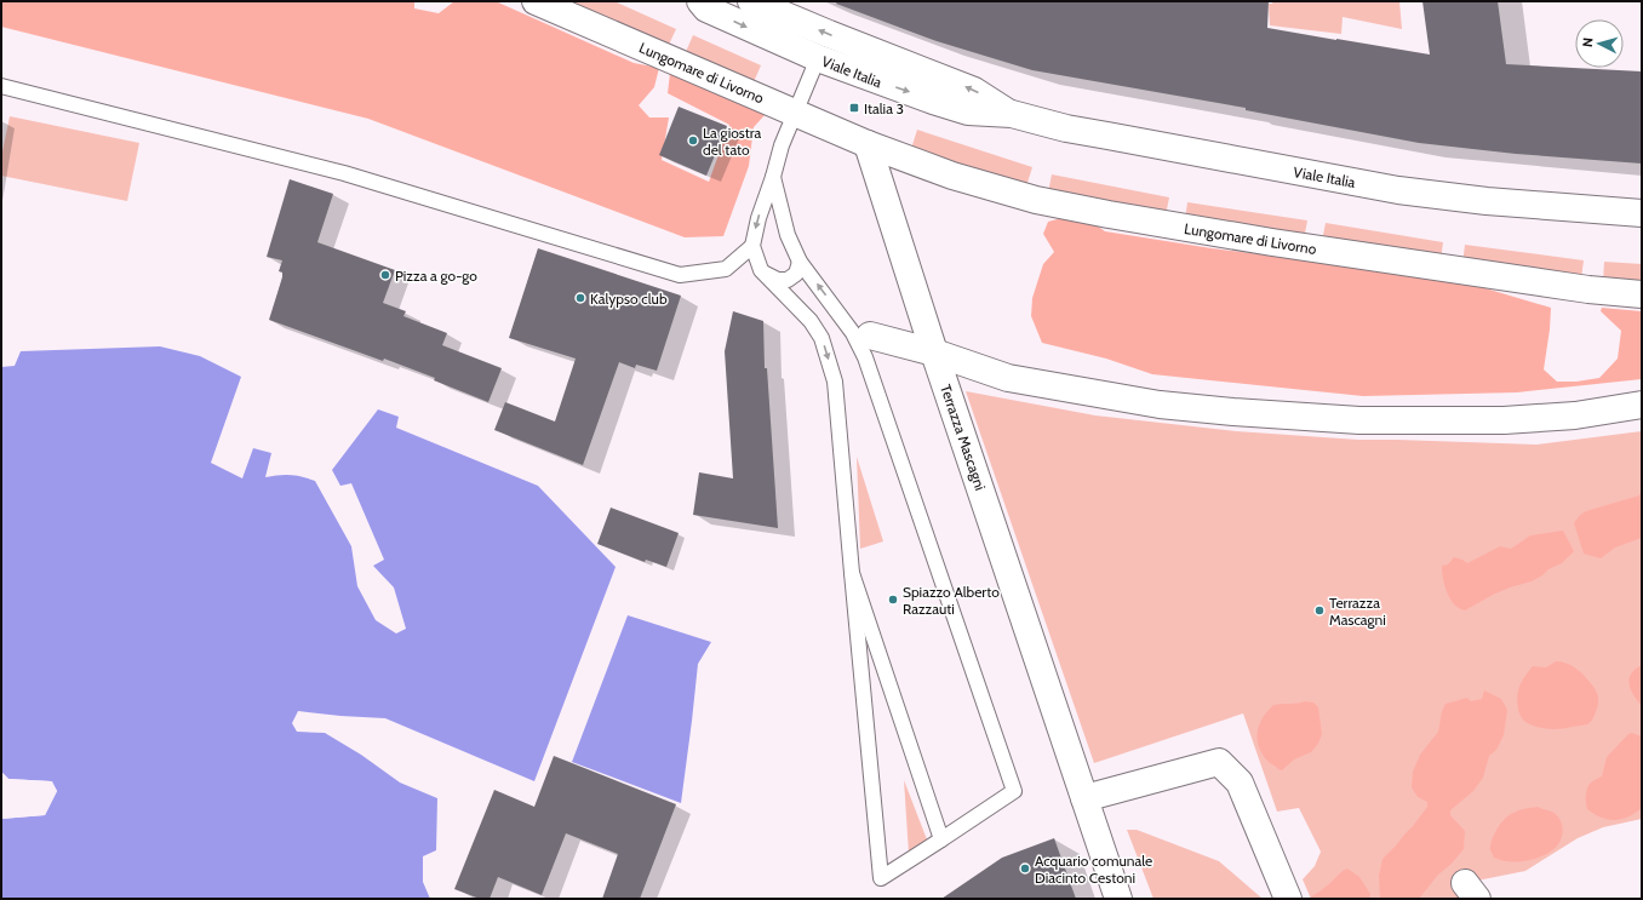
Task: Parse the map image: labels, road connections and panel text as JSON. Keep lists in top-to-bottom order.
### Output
{
  "streets": {
    "street": ["Viale Italia", "Lungomare di Livorno", "Terrazza Mascagni"]
  },
  "crossings": [
    ["Lungomare di Livorno", "Terrazza Mascagni"]
  ],
  "places": {
    "transit": ["Italia 3"],
    "other": [
      "La giostra del tato",
      "Pizza a go-go",
      "Kalypso club",
      "Spiazzo Alberto Razzauti",
      "Terrazza Mascagni",
      "Acquario comunale Diacinto Cestoni"
    ]
  },
  "north": "left"
}
